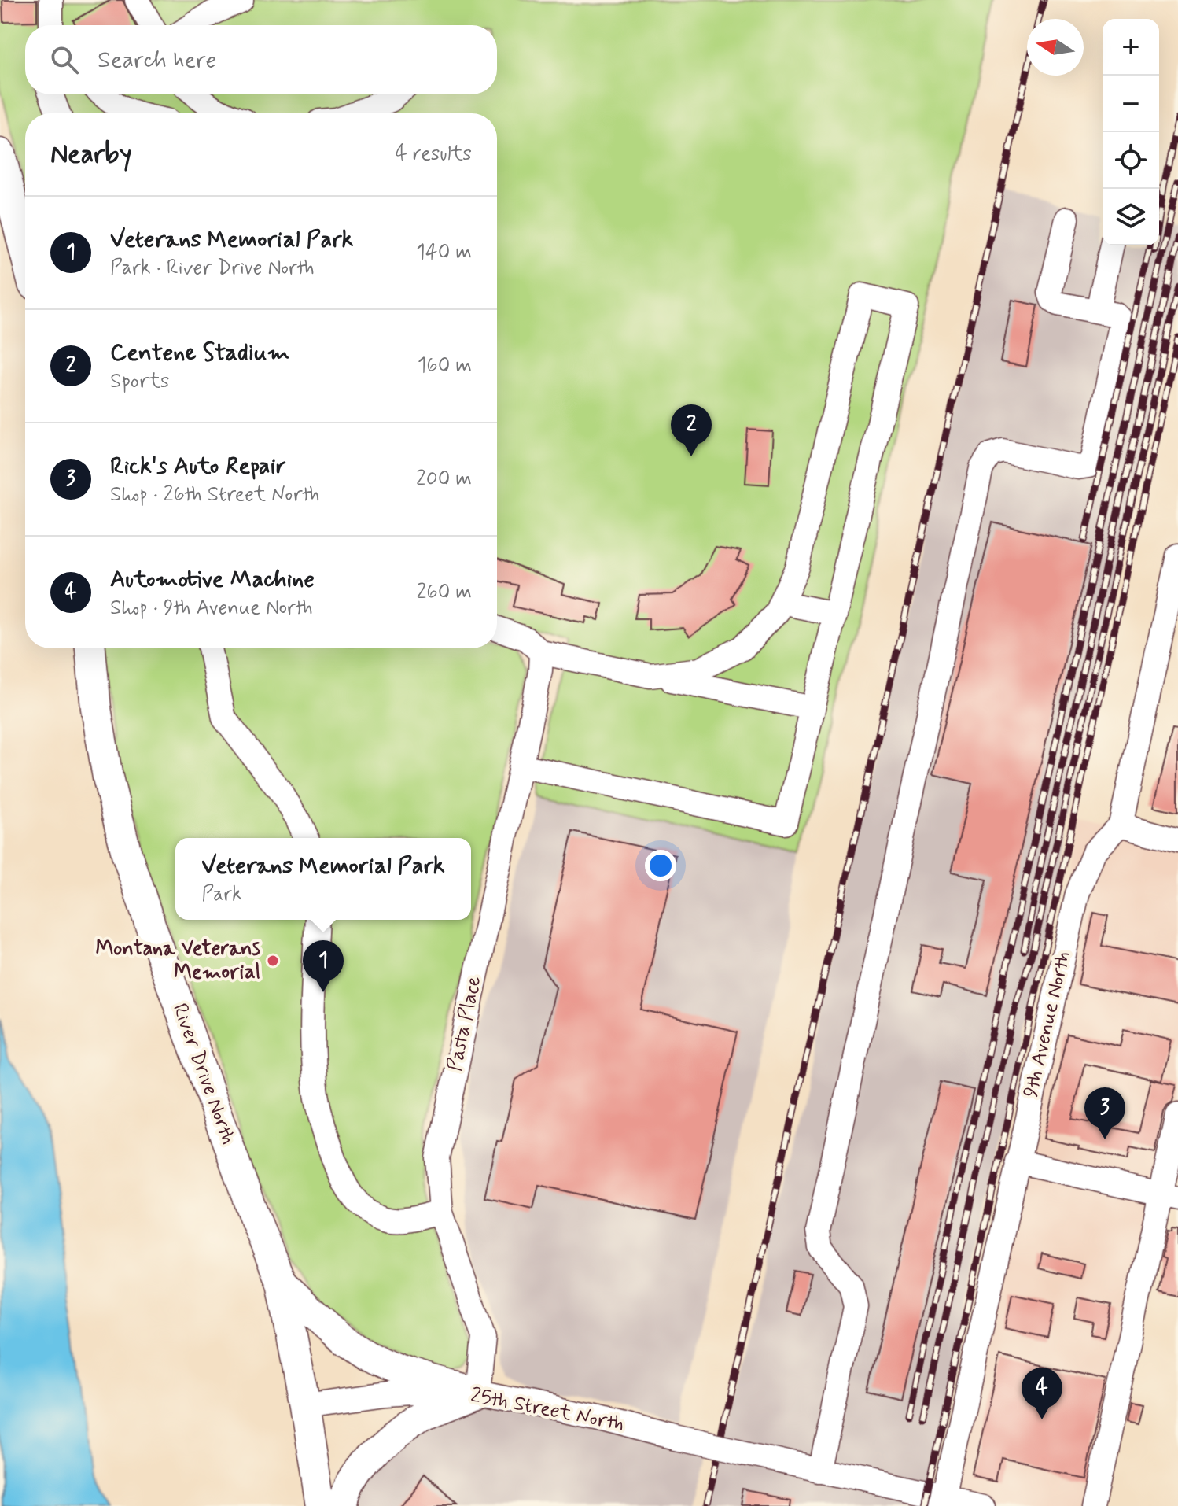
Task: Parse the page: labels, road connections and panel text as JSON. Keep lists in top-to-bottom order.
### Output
{
  "streets": {
    "main road": ["River Drive North"],
    "street": ["Pasta Place", "9th Avenue North", "25th Street North"]
  },
  "crossings": [
    ["Pasta Place", "25th Street North"],
    ["River Drive North", "25th Street North"]
  ],
  "places": ["Montana Veterans Memorial"],
  "north": "left",
  "page": {
    "map_buttons": ["+", "−"],
    "search": "Search here",
    "heading": ["Nearby", "4 results"],
    "list": [
      {
        "mark": "1",
        "name": "Veterans Memorial Park",
        "note": "Park · River Drive North",
        "value": "140 m"
      },
      {
        "mark": "2",
        "name": "Centene Stadium",
        "note": "Sports",
        "value": "160 m"
      },
      {
        "mark": "3",
        "name": "Rick's Auto Repair",
        "note": "Shop · 26th Street North",
        "value": "200 m"
      },
      {
        "mark": "4",
        "name": "Automotive Machine",
        "note": "Shop · 9th Avenue North",
        "value": "260 m"
      }
    ],
    "pins": [
      "2",
      "1",
      "3",
      "4"
    ],
    "popup": ["Veterans Memorial Park", "Park"]
  }
}
